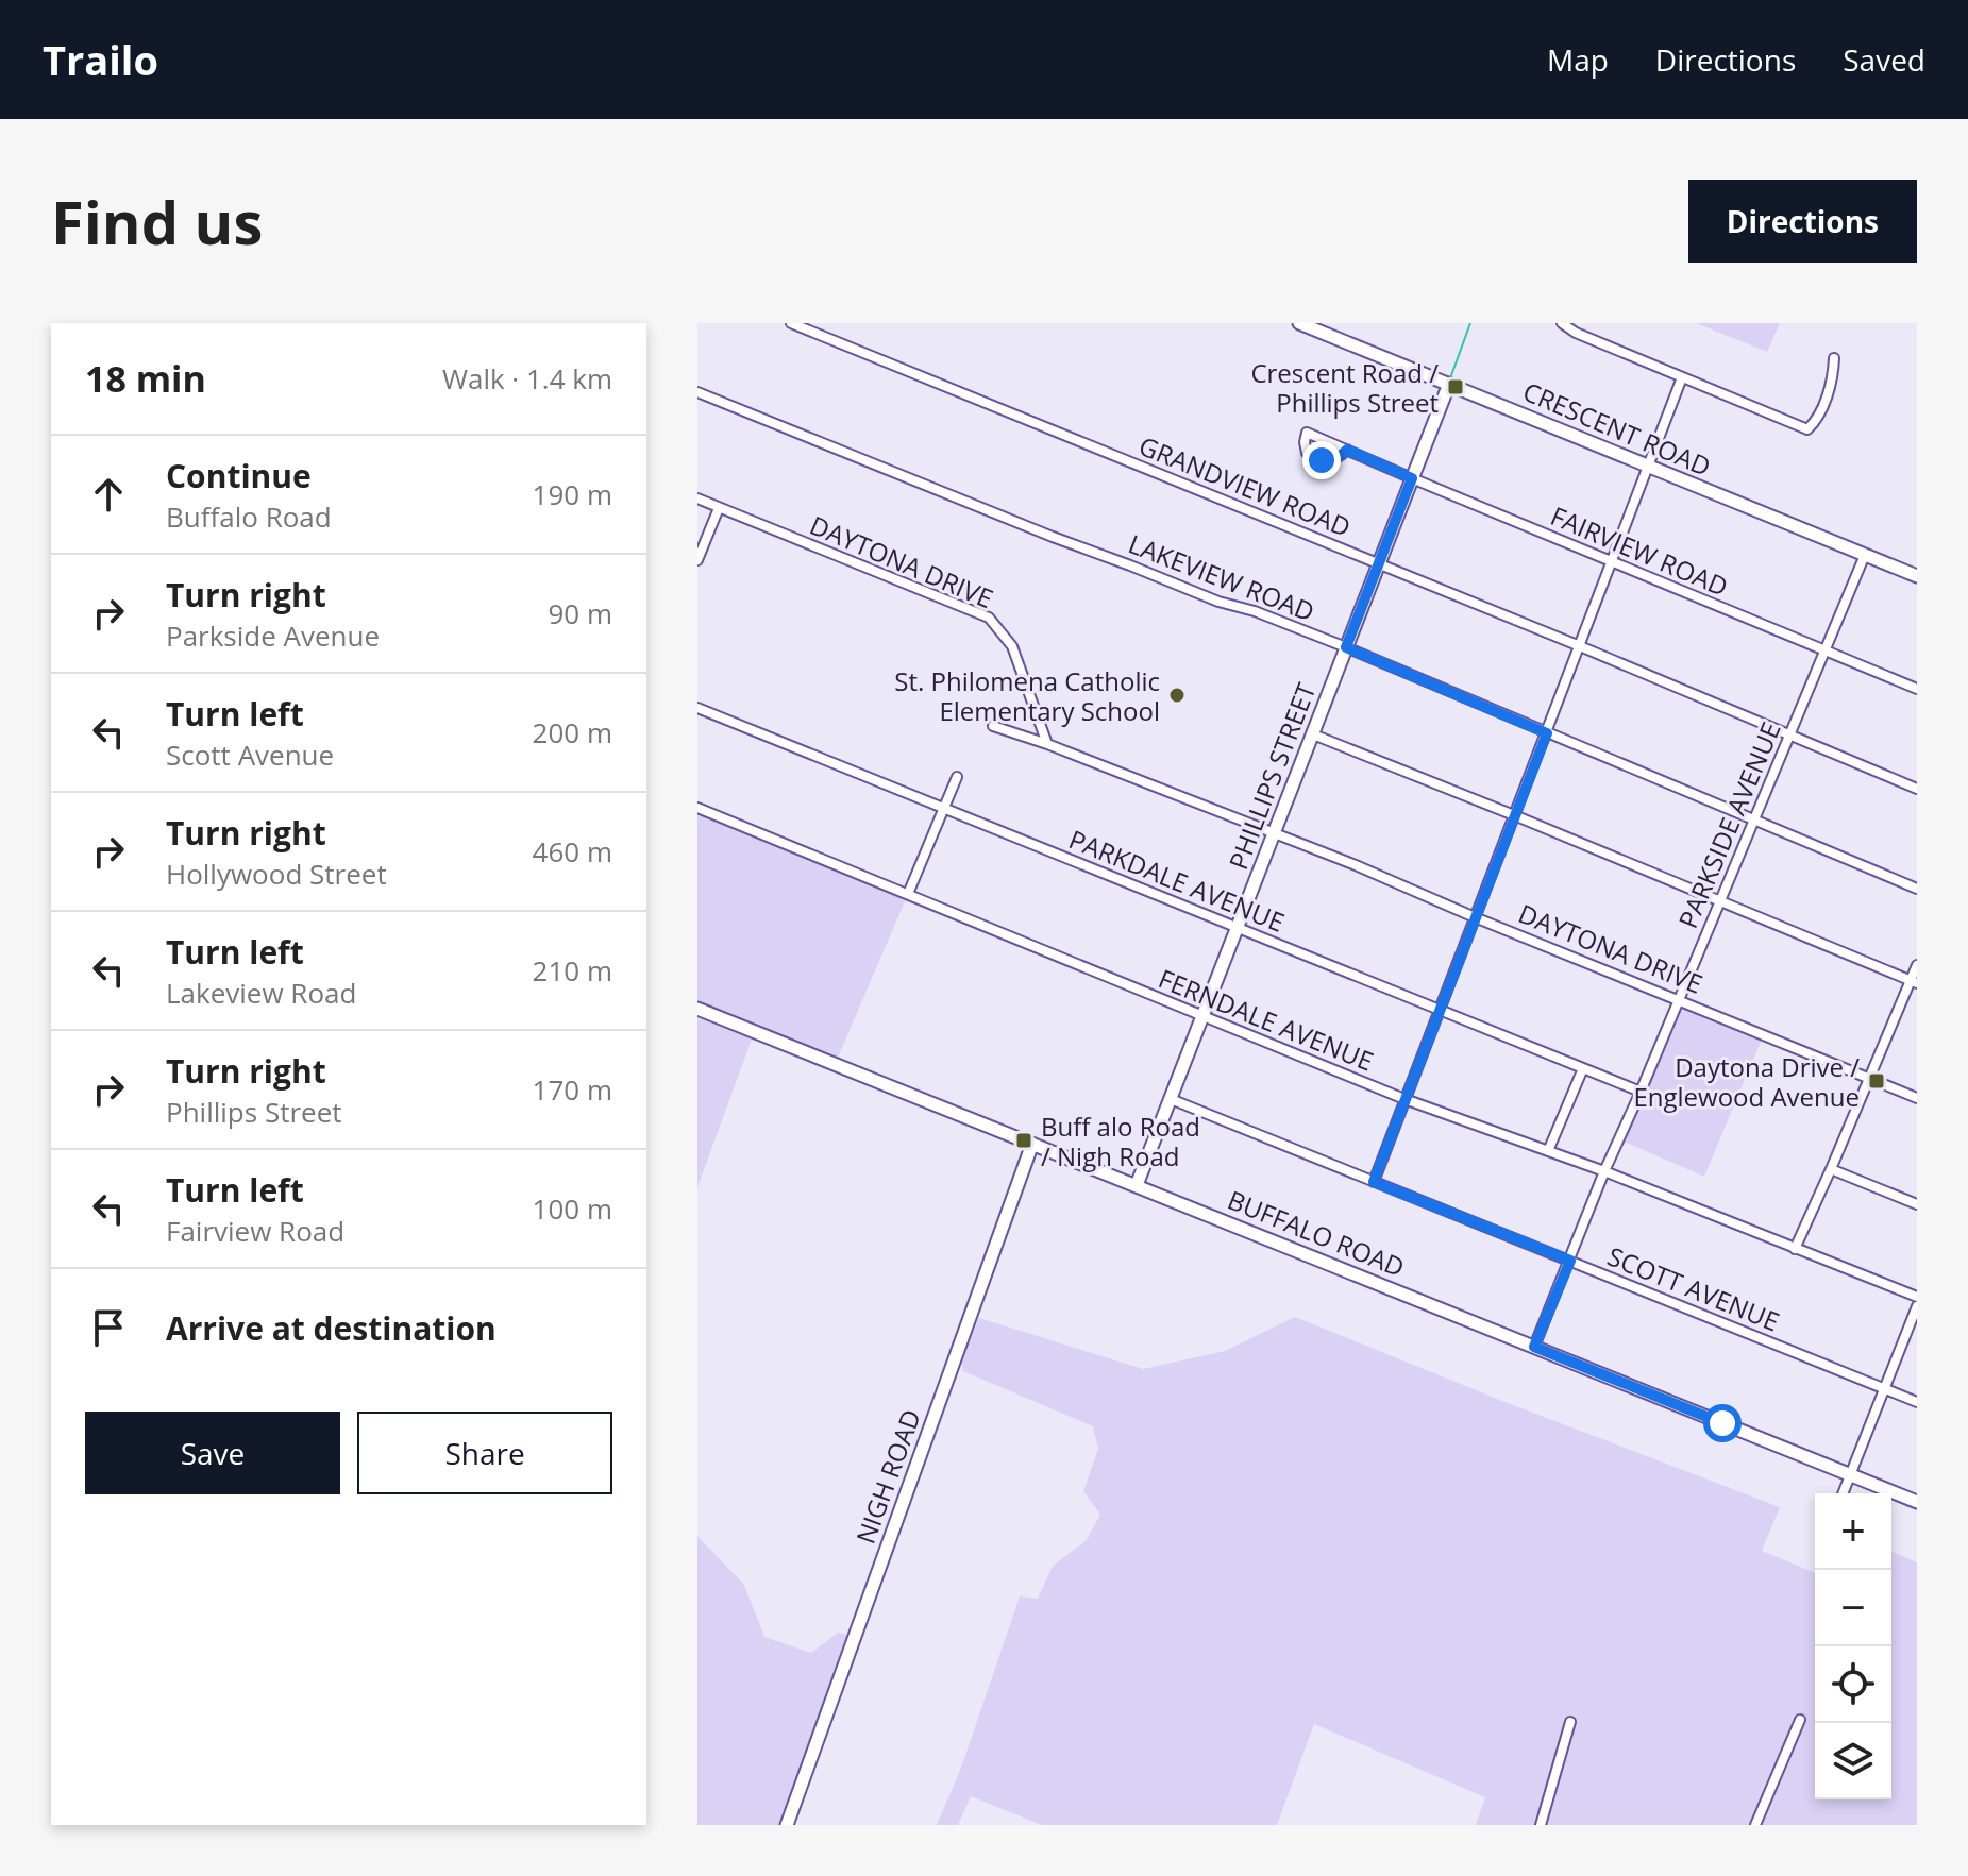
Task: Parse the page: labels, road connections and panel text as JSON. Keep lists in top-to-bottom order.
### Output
{
  "streets": {
    "street": [
      "CRESCENT ROAD",
      "GRANDVIEW ROAD",
      "FAIRVIEW ROAD",
      "DAYTONA DRIVE",
      "LAKEVIEW ROAD",
      "PHILLIPS STREET",
      "PARKSIDE AVENUE",
      "PARKDALE AVENUE",
      "FERNDALE AVENUE",
      "BUFFALO ROAD",
      "SCOTT AVENUE",
      "NIGH ROAD"
    ]
  },
  "crossings": [
    ["CRESCENT ROAD", "PHILLIPS STREET"],
    ["CRESCENT ROAD", "PARKSIDE AVENUE"],
    ["GRANDVIEW ROAD", "PHILLIPS STREET"],
    ["GRANDVIEW ROAD", "PARKSIDE AVENUE"],
    ["FAIRVIEW ROAD", "PHILLIPS STREET"],
    ["FAIRVIEW ROAD", "PARKSIDE AVENUE"],
    ["DAYTONA DRIVE", "PHILLIPS STREET"],
    ["DAYTONA DRIVE", "PARKSIDE AVENUE"],
    ["LAKEVIEW ROAD", "PHILLIPS STREET"],
    ["LAKEVIEW ROAD", "PARKSIDE AVENUE"],
    ["PHILLIPS STREET", "PARKDALE AVENUE"],
    ["PHILLIPS STREET", "FERNDALE AVENUE"],
    ["PHILLIPS STREET", "BUFFALO ROAD"],
    ["PHILLIPS STREET", "SCOTT AVENUE"],
    ["PARKSIDE AVENUE", "PARKDALE AVENUE"],
    ["PARKSIDE AVENUE", "FERNDALE AVENUE"],
    ["PARKSIDE AVENUE", "BUFFALO ROAD"],
    ["PARKSIDE AVENUE", "SCOTT AVENUE"],
    ["BUFFALO ROAD", "NIGH ROAD"]
  ],
  "places": {
    "transit": ["Crescent Road / Phillips Street", "Daytona Drive / Englewood Avenue", "Buff alo Road / Nigh Road"],
    "other": ["St. Philomena Catholic Elementary School"]
  },
  "page": {
    "header": "Trailo",
    "nav": ["Map", "Directions", "Saved"],
    "buttons": [
      "Directions",
      ["Save", "Share"]
    ],
    "title": "Find us",
    "heading": ["18 min", "Walk · 1.4 km"],
    "list": [
      ["Continue", "Buffalo Road", "190 m"],
      ["Turn right", "Parkside Avenue", "90 m"],
      ["Turn left", "Scott Avenue", "200 m"],
      ["Turn right", "Hollywood Street", "460 m"],
      ["Turn left", "Lakeview Road", "210 m"],
      ["Turn right", "Phillips Street", "170 m"],
      ["Turn left", "Fairview Road", "100 m"],
      "Arrive at destination"
    ],
    "map_buttons": ["+", "−"]
  }
}
